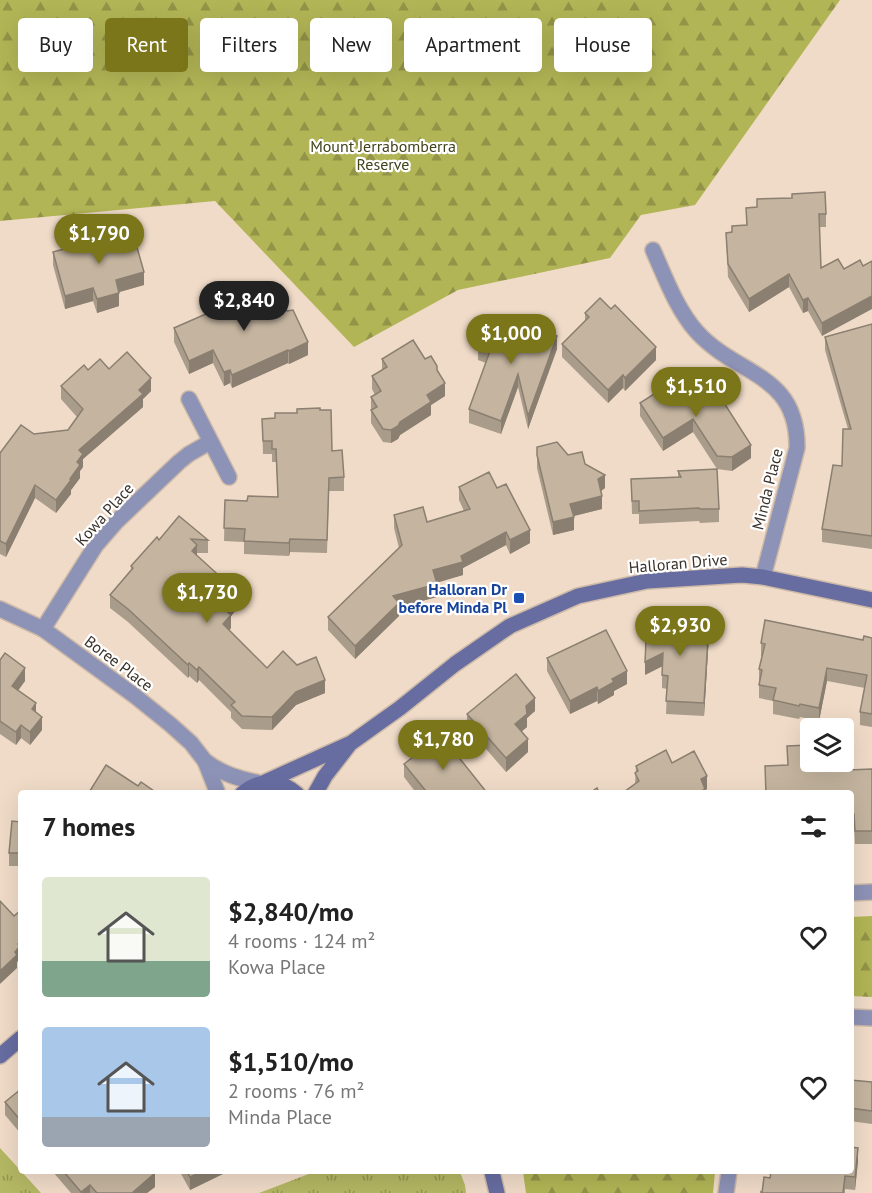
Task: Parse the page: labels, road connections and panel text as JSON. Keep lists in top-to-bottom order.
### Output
{
  "streets": {
    "street": [
      "Minda Place",
      "Kowa Place",
      "Halloran Drive",
      "Boree Place"
    ]
  },
  "crossings": [
    ["Minda Place", "Halloran Drive"],
    ["Kowa Place", "Boree Place"],
    ["Halloran Drive", "Boree Place"]
  ],
  "parks": ["Mount Jerrabomberra Reserve"],
  "places": {
    "transit": ["Halloran Dr before Minda Pl"]
  },
  "page": {
    "chip": [
      "Buy",
      "Rent",
      "Filters",
      "New",
      "Apartment",
      "House"
    ],
    "price": [
      "$1,790",
      "$2,840",
      "$1,000",
      "$1,510",
      "$1,730",
      "$2,930",
      "$1,780"
    ],
    "heading": "7 homes",
    "list": [
      {
        "name": "$2,840/mo",
        "note": "4 rooms · 124 m² · Kowa Place"
      },
      {
        "name": "$1,510/mo",
        "note": "2 rooms · 76 m² · Minda Place"
      }
    ]
  }
}
